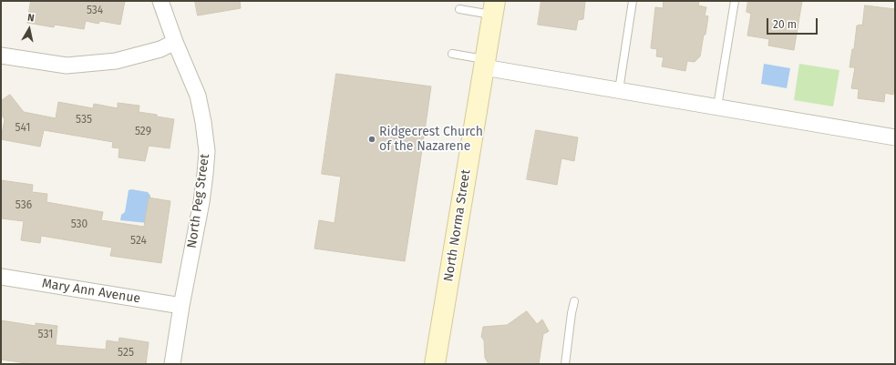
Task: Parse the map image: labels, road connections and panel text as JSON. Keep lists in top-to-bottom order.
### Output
{
  "streets": {
    "main road": ["North Norma Street"],
    "street": ["North Peg Street", "Mary Ann Avenue"]
  },
  "crossings": [
    ["North Peg Street", "Mary Ann Avenue"]
  ],
  "places": ["Ridgecrest Church of the Nazarene"],
  "house_numbers": [
    "534",
    "535",
    "541",
    "529",
    "536",
    "530",
    "524",
    "531",
    "525"
  ],
  "scale_bar": "20 m",
  "north": "top"
}
